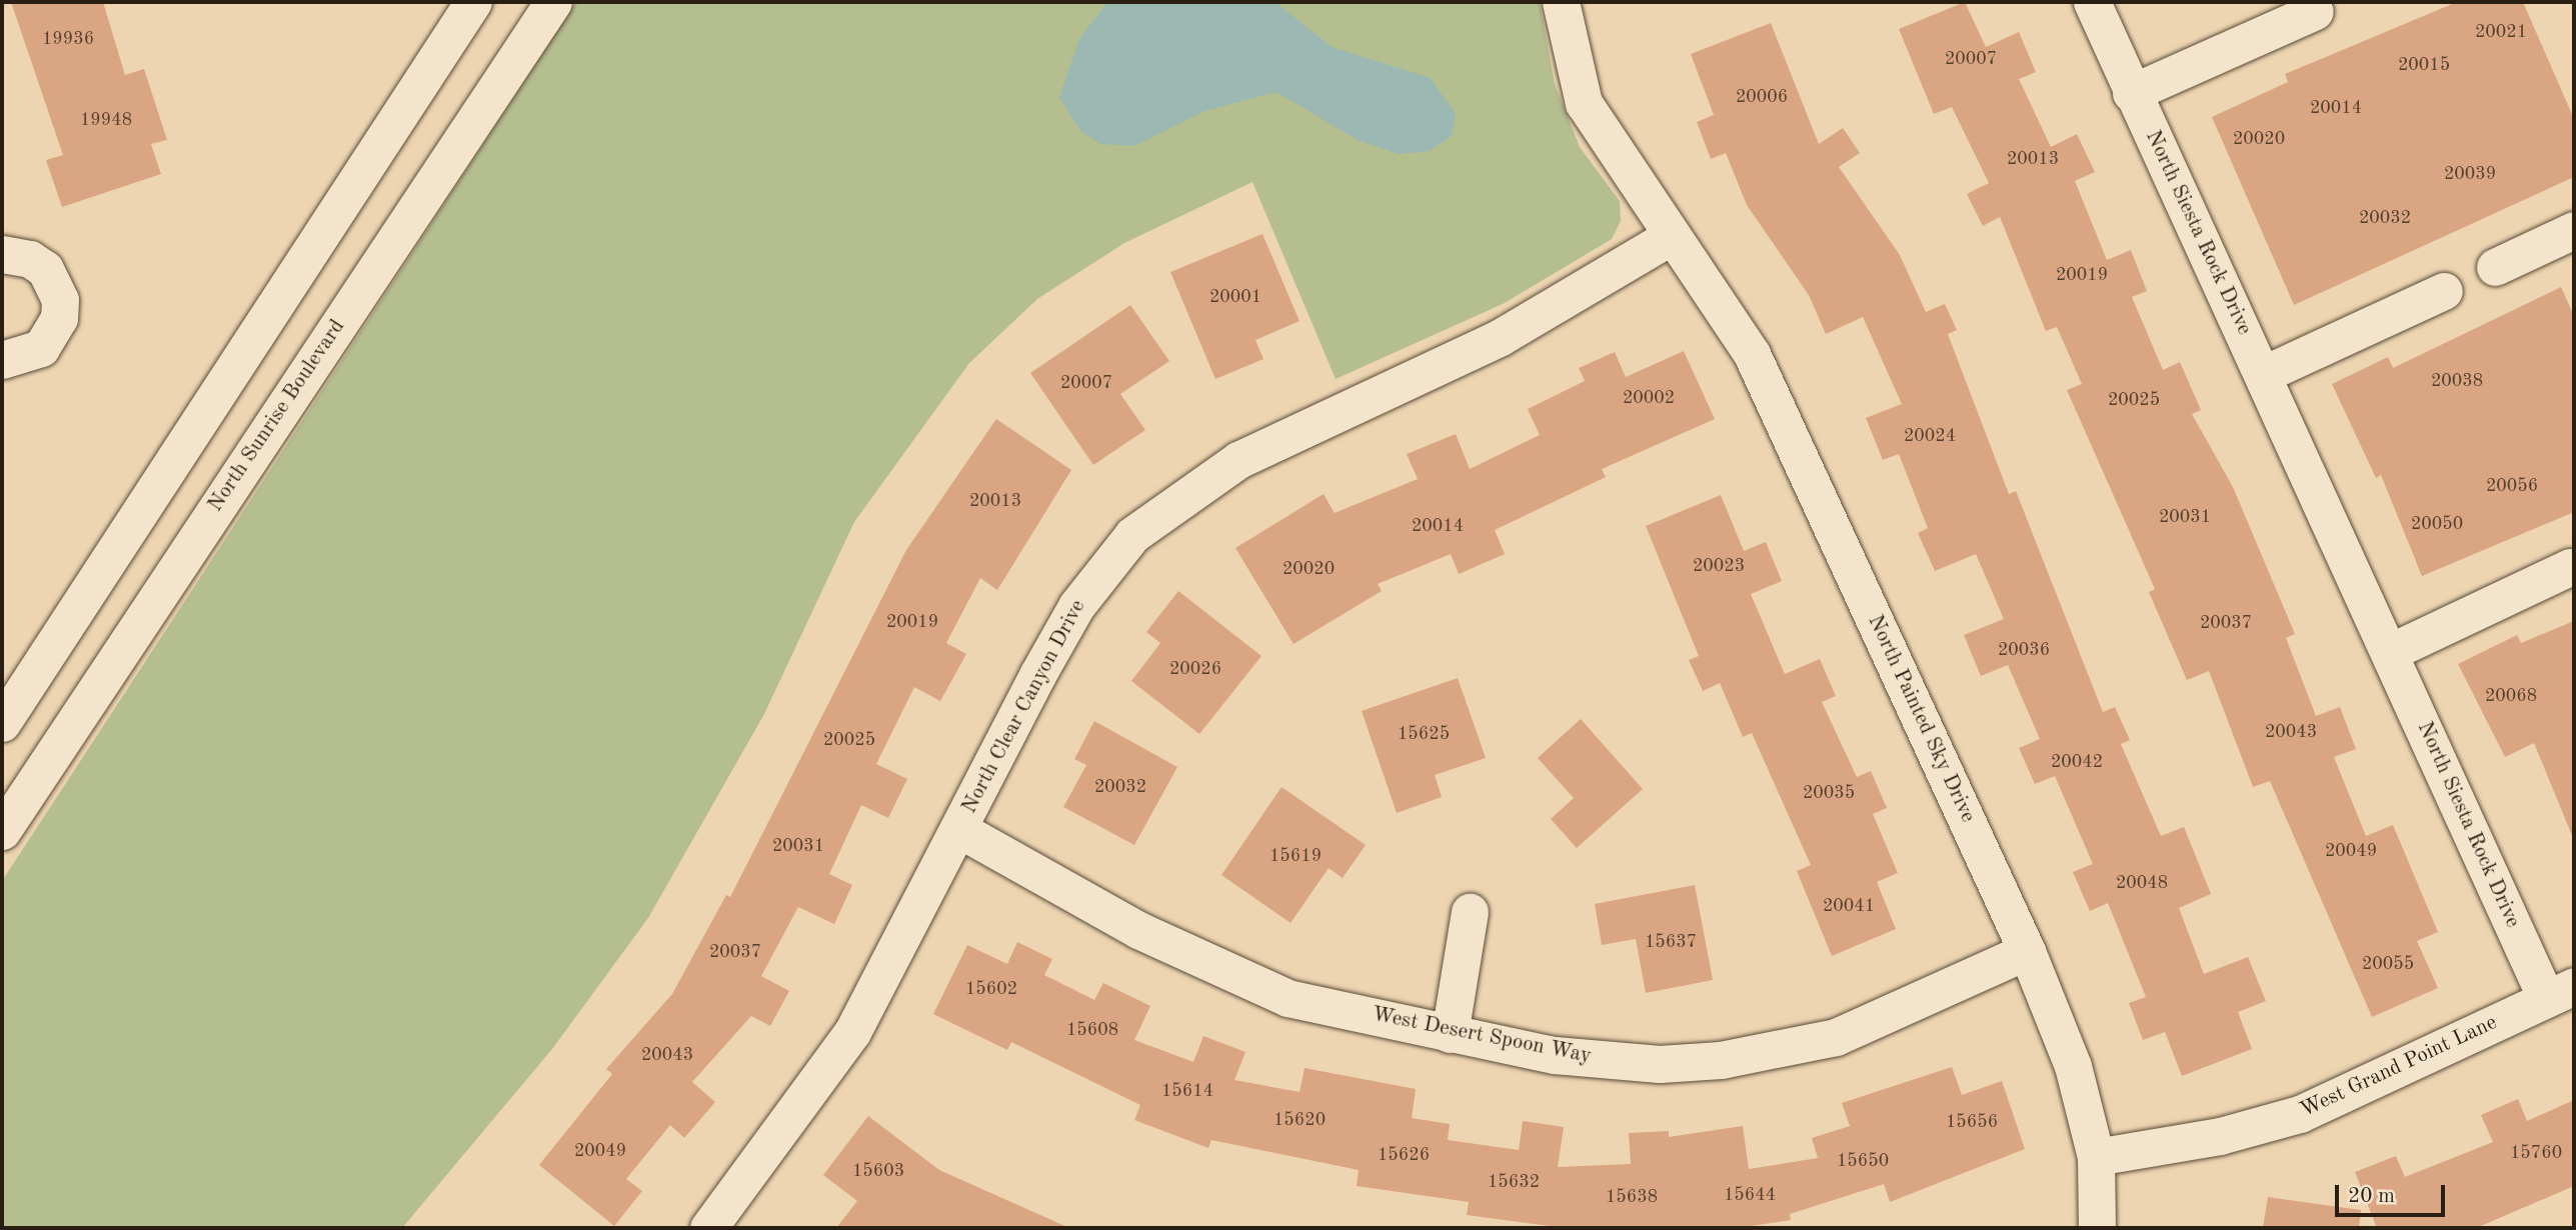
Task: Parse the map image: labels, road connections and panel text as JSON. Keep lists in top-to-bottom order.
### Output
{
  "streets": {
    "street": [
      "North Siesta Rock Drive",
      "North Sunrise Boulevard",
      "North Clear Canyon Drive",
      "North Painted Sky Drive",
      "West Desert Spoon Way",
      "West Grand Point Lane"
    ]
  },
  "crossings": [
    ["North Siesta Rock Drive", "West Grand Point Lane"],
    ["North Clear Canyon Drive", "North Painted Sky Drive"],
    ["North Clear Canyon Drive", "West Desert Spoon Way"],
    ["North Painted Sky Drive", "West Desert Spoon Way"],
    ["North Painted Sky Drive", "West Grand Point Lane"]
  ],
  "house_numbers": [
    "20021",
    "19936",
    "20007",
    "20015",
    "20006",
    "20014",
    "19948",
    "20020",
    "20013",
    "20039",
    "20032",
    "20019",
    "20001",
    "20038",
    "20007",
    "20002",
    "20025",
    "20024",
    "20056",
    "20013",
    "20031",
    "20050",
    "20014",
    "20023",
    "20020",
    "20019",
    "20037",
    "20036",
    "20026",
    "20068",
    "20043",
    "15625",
    "20025",
    "20042",
    "20032",
    "20035",
    "20031",
    "20049",
    "15619",
    "20048",
    "20041",
    "15637",
    "20037",
    "20055",
    "15602",
    "15608",
    "20043",
    "15614",
    "15620",
    "15656",
    "20049",
    "15760",
    "15626",
    "15650",
    "15603",
    "15632",
    "15644",
    "15638"
  ],
  "scale_bar": "20 m"
}
